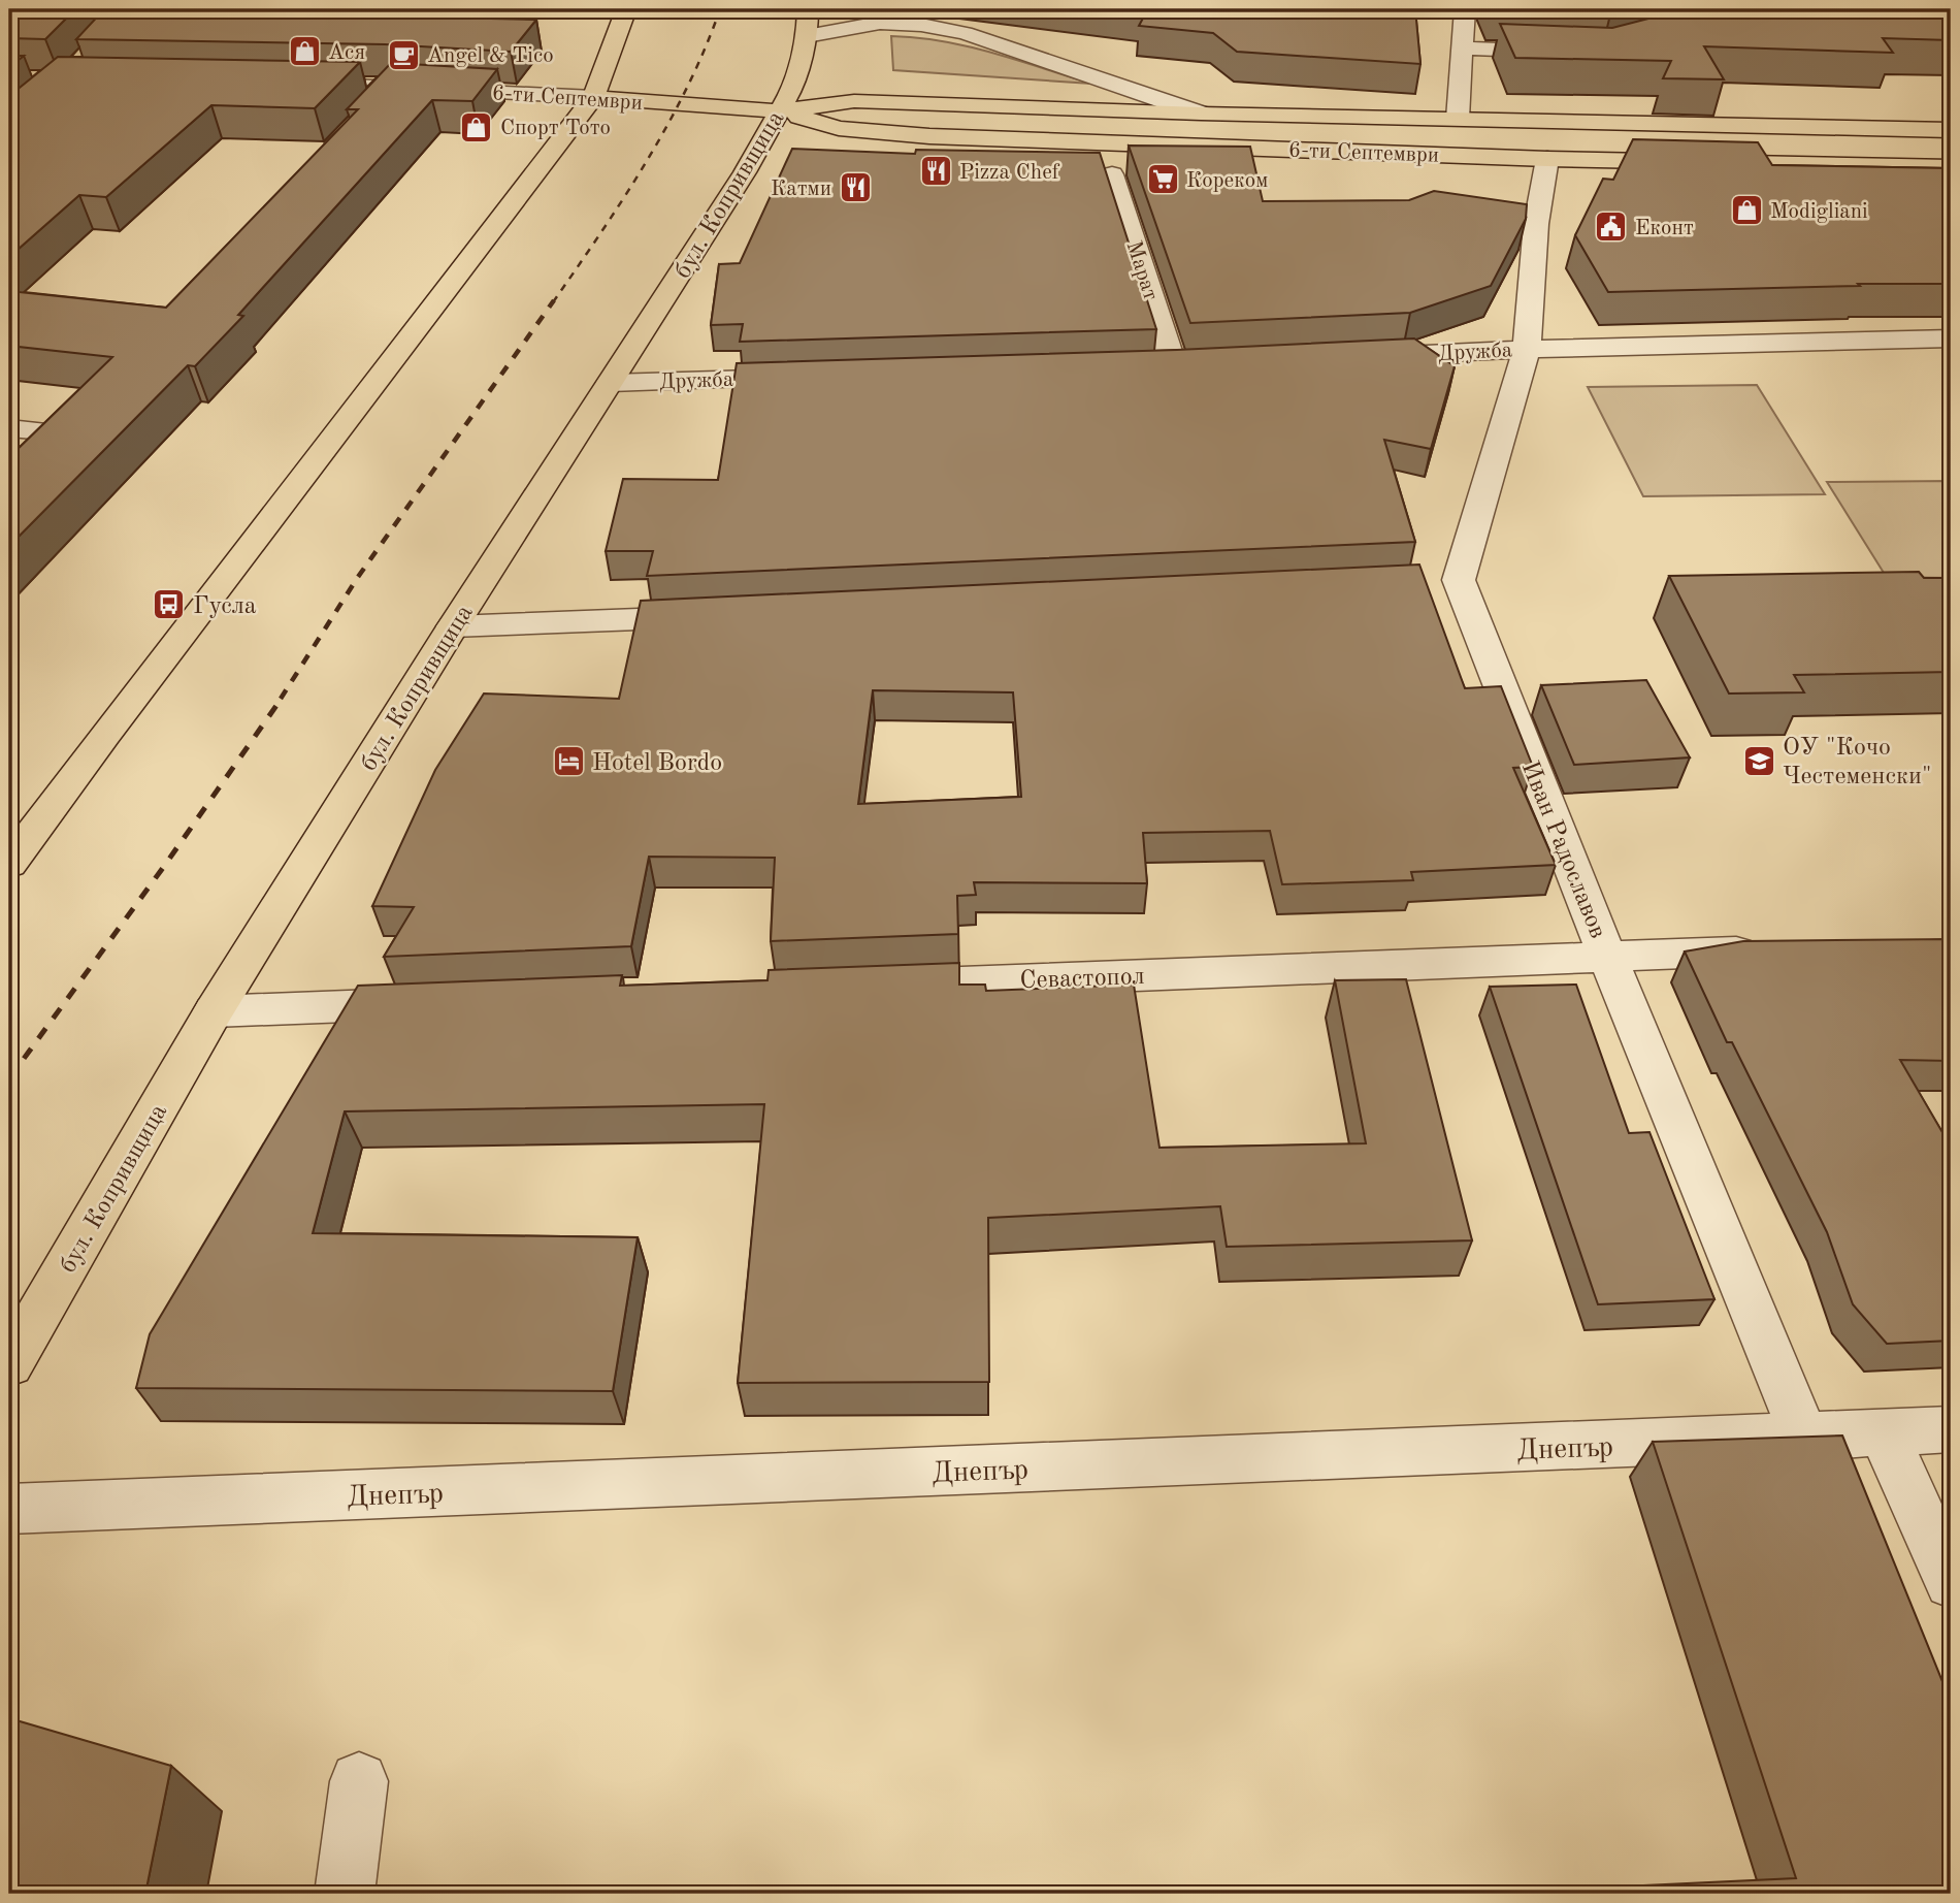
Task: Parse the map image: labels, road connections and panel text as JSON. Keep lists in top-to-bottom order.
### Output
{
  "streets": {
    "main road": ["6-ти Септември", "бул. Копривщица"],
    "street": [
      "Марат",
      "Дружба",
      "Иван Радославов",
      "Севастопол",
      "Днепър"
    ]
  },
  "crossings": [
    ["6-ти Септември", "бул. Копривщица"],
    ["6-ти Септември", "Иван Радославов"],
    ["бул. Копривщица", "Дружба"],
    ["Дружба", "Иван Радославов"],
    ["Иван Радославов", "Севастопол"],
    ["Иван Радославов", "Днепър"]
  ],
  "places": {
    "shop": ["Ася", "Спорт Тото", "Modigliani"],
    "cafe": ["Angel & Tico"],
    "restaurant": ["Pizza Chef", "Катми"],
    "supermarket": ["Кореком"],
    "public building": ["Еконт"],
    "bus stop": ["Гусла"],
    "school or university": ["ОУ \"Кочо Честеменски\""],
    "hotel": ["Hotel Bordo"]
  }
}
